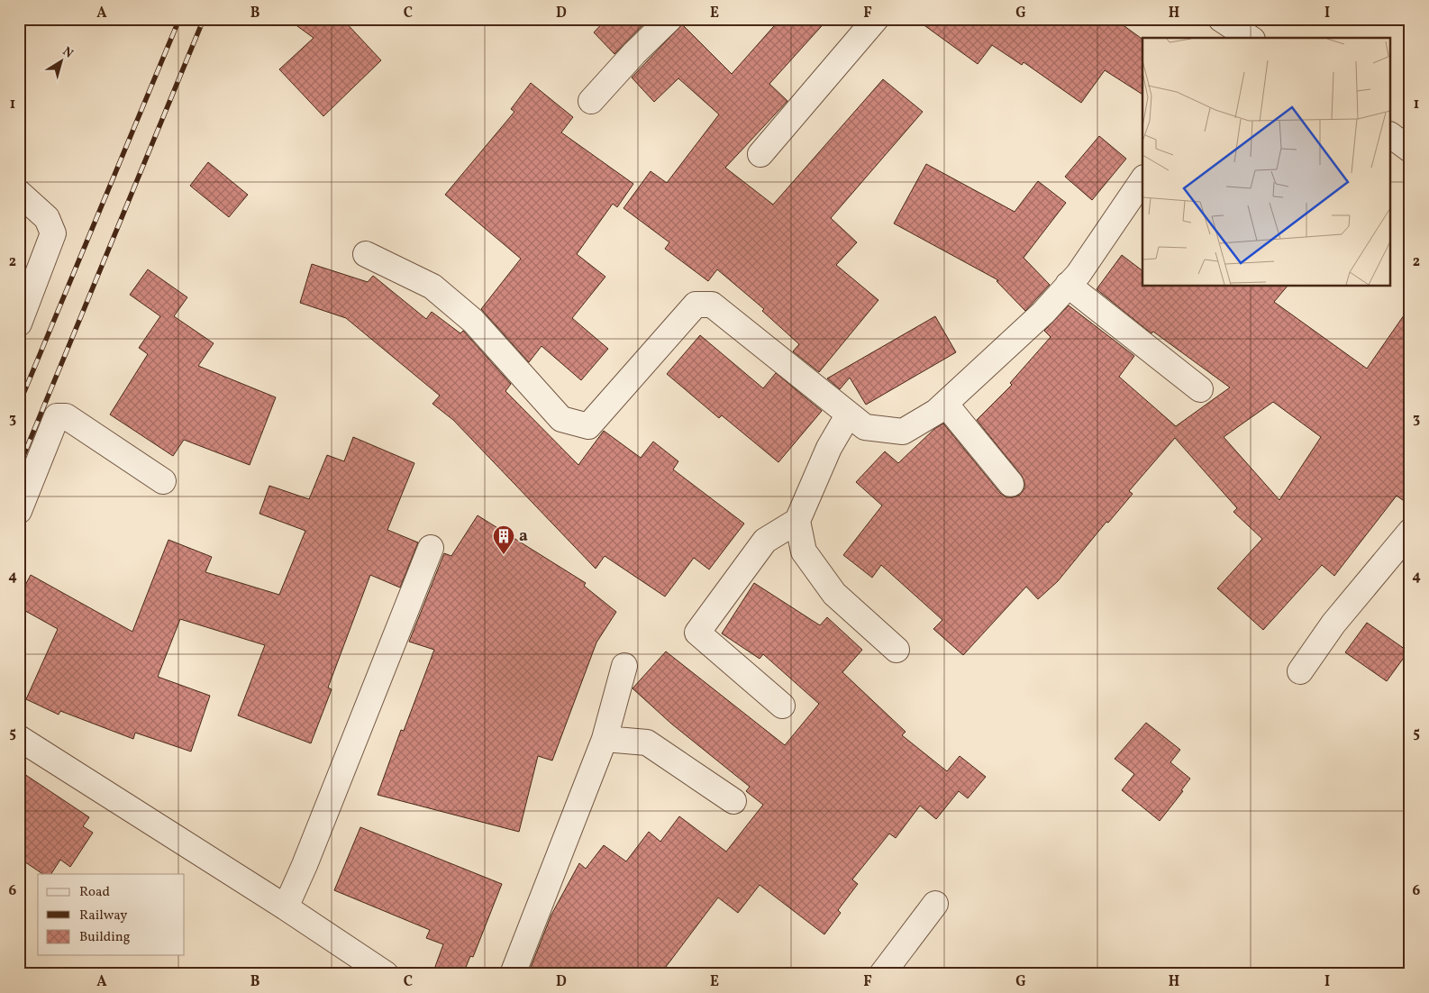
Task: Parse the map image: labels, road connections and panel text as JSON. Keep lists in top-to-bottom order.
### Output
{
  "places": {
    "building": ["a"]
  },
  "legend": ["Road", "Railway", "Building"],
  "north": "top right",
  "grid": {
    "columns": [
      "A",
      "B",
      "C",
      "D",
      "E",
      "F",
      "G",
      "H",
      "I"
    ],
    "rows": [
      "1",
      "2",
      "3",
      "4",
      "5",
      "6"
    ]
  }
}
